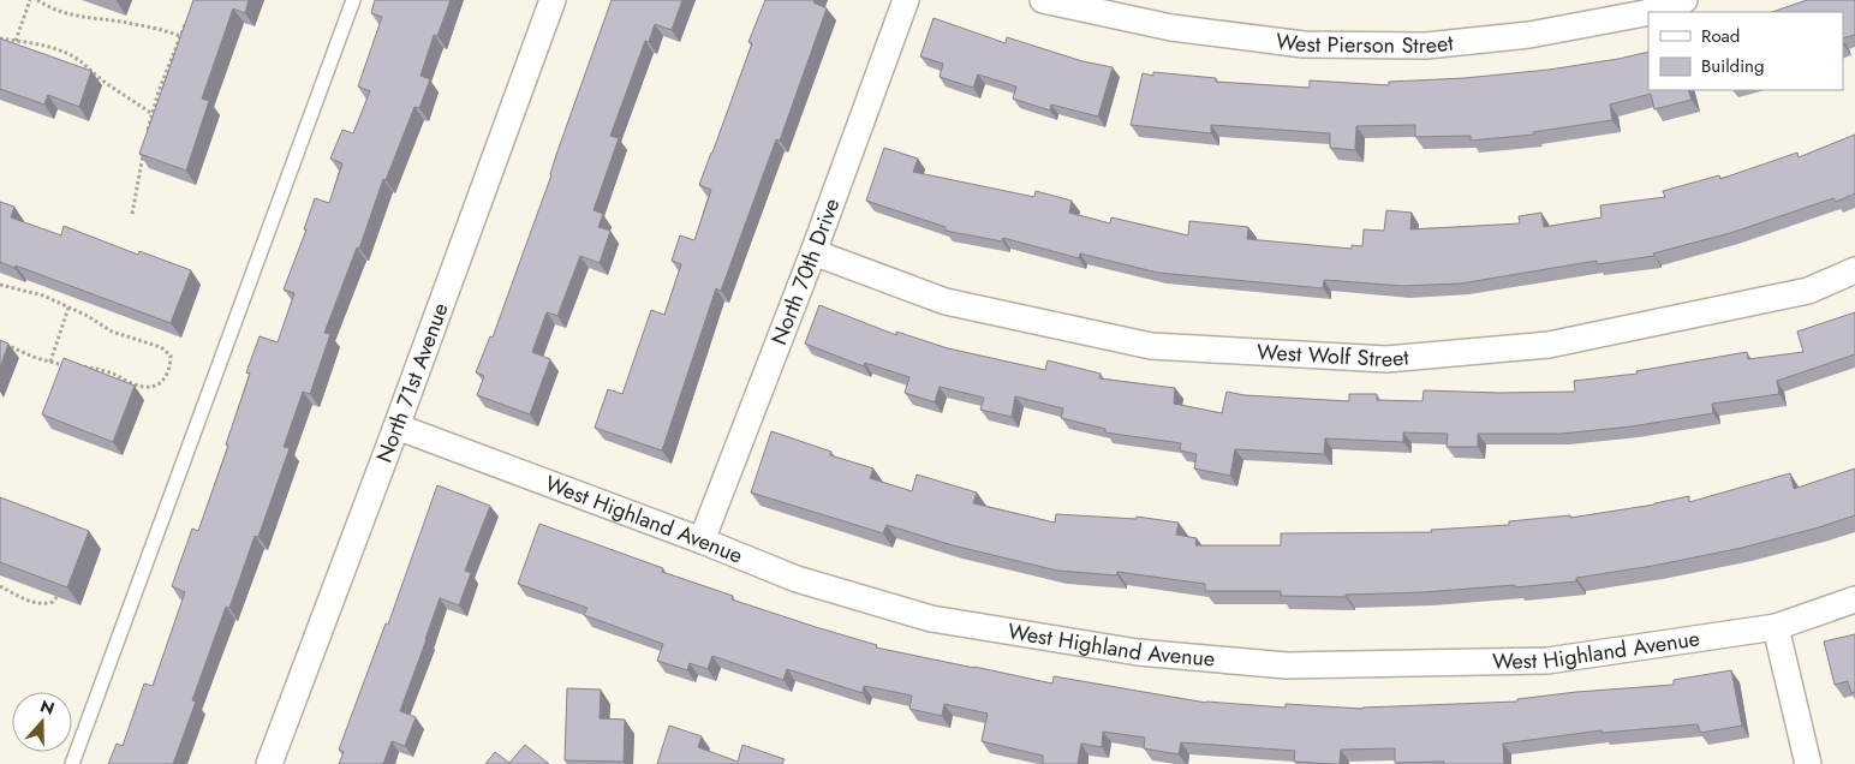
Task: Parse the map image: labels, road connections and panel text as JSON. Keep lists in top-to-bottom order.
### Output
{
  "streets": {
    "street": [
      "West Pierson Street",
      "North 70th Drive",
      "West Wolf Street",
      "North 71st Avenue",
      "West Highland Avenue"
    ]
  },
  "crossings": [
    ["North 70th Drive", "West Wolf Street"],
    ["North 70th Drive", "West Highland Avenue"],
    ["North 71st Avenue", "West Highland Avenue"]
  ],
  "legend": ["Road", "Building"],
  "north": "top"
}
